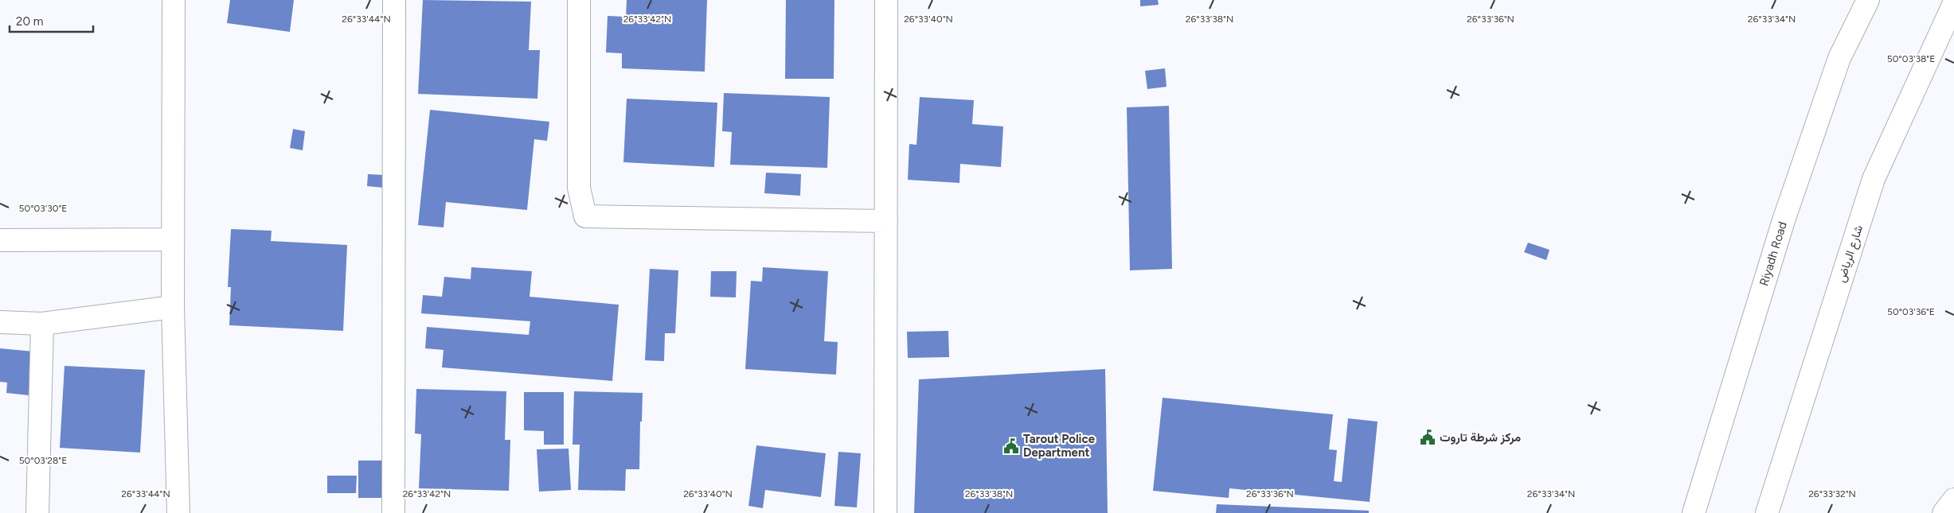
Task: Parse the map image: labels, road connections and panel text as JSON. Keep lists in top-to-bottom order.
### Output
{
  "streets": {
    "street": ["Riyadh Road", "شارع الرياض"]
  },
  "places": {
    "public building": ["مركز شرطة تاروت", "Tarout Police Department"]
  },
  "scale_bar": "20 m",
  "coordinates": [
    "26°33'44\"N",
    "26°33'38\"N",
    "26°33'36\"N",
    "26°33'34\"N",
    "26°33'42\"N",
    "26°33'40\"N",
    "50°03'38\"E",
    "50°03'30\"E",
    "50°03'36\"E",
    "50°03'28\"E",
    "26°33'32\"N"
  ]
}
